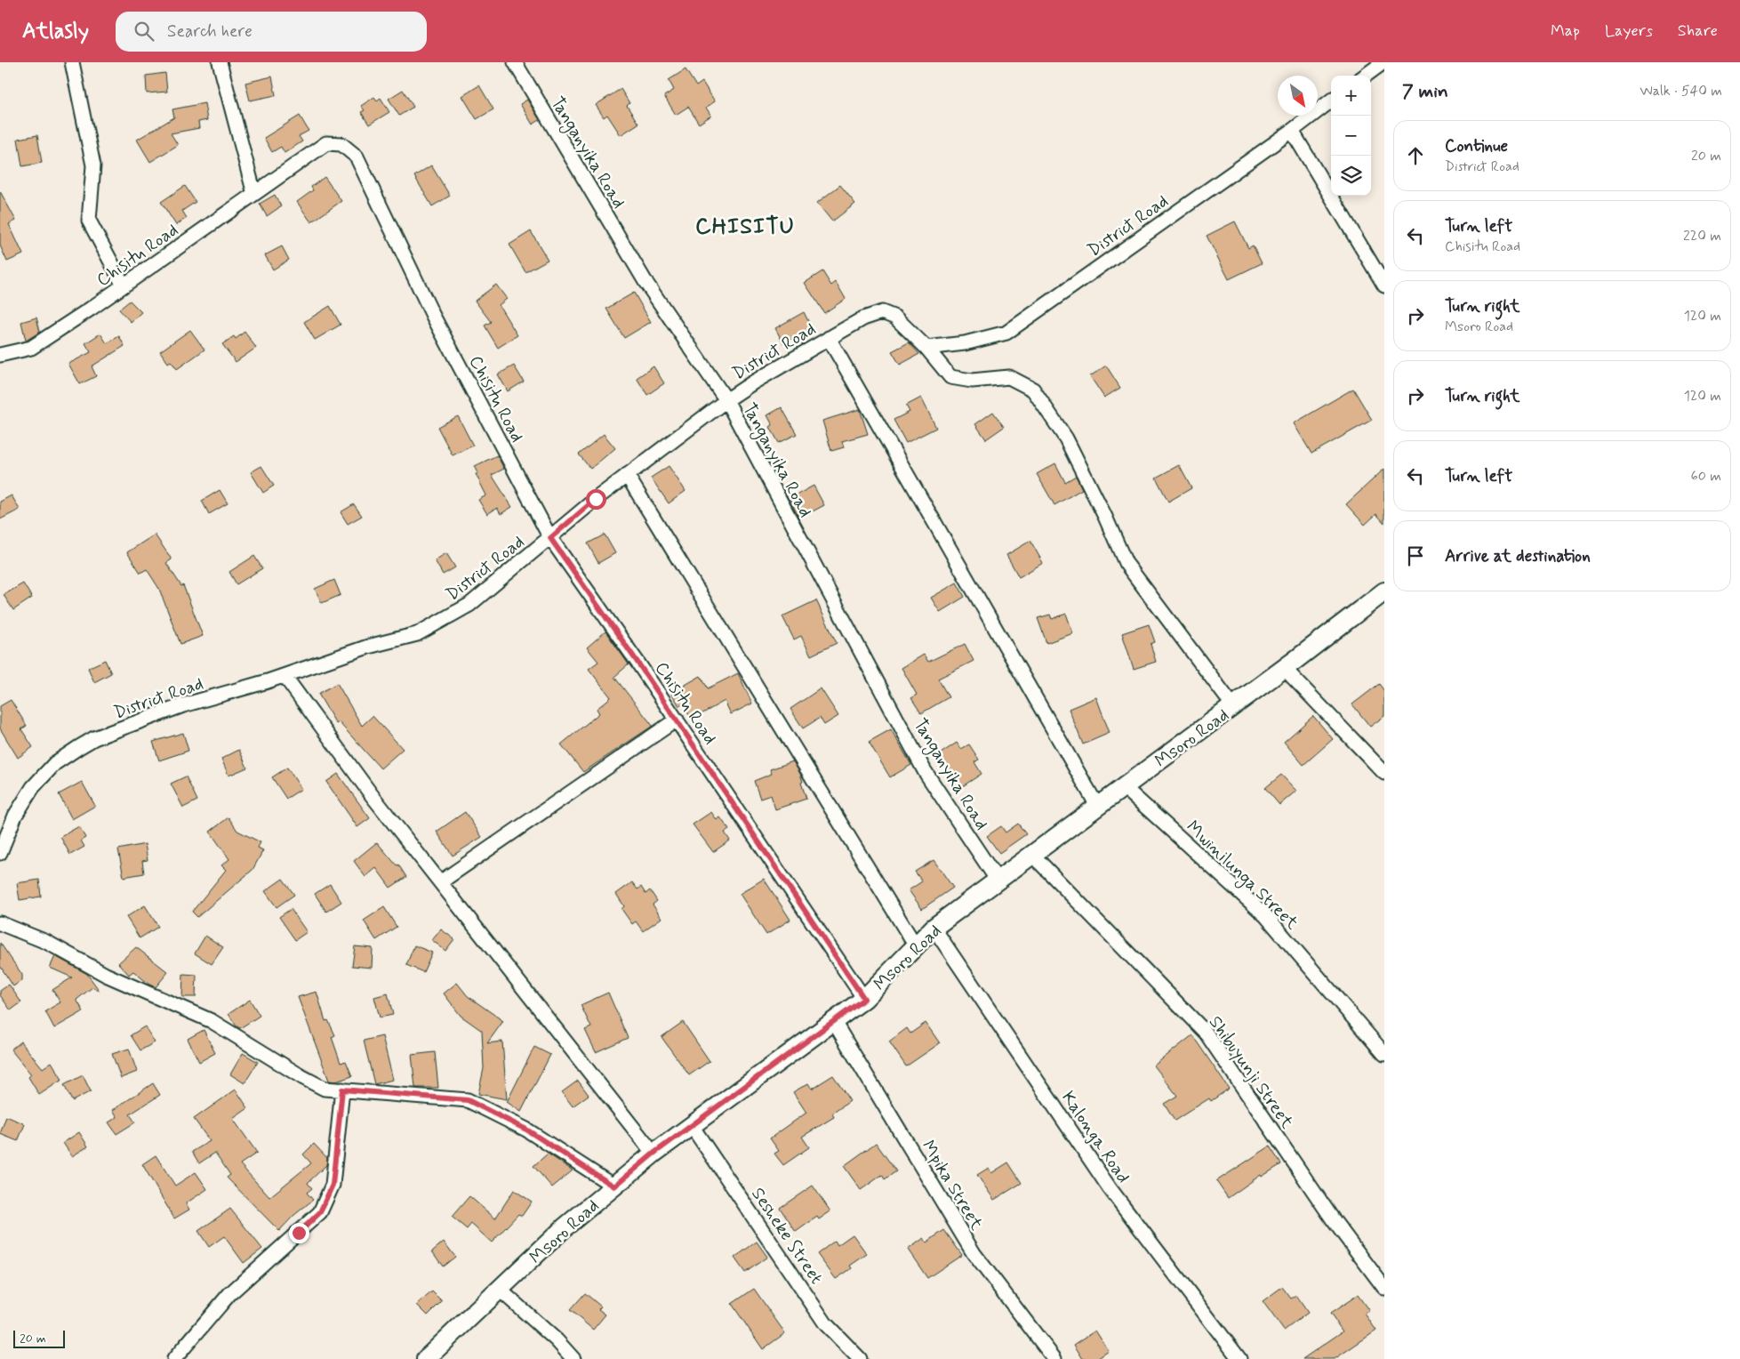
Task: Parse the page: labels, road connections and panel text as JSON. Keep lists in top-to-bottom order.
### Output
{
  "streets": {
    "street": [
      "Tanganyika Road",
      "District Road",
      "Chisitu Road",
      "Msoro Road",
      "Mwinilunga Street",
      "Shibuyunji Street",
      "Kalonga Road",
      "Mpika Street",
      "Sesheke Street"
    ]
  },
  "crossings": [
    ["Tanganyika Road", "District Road"],
    ["Tanganyika Road", "Msoro Road"],
    ["District Road", "Chisitu Road"],
    ["District Road", "Msoro Road"],
    ["Chisitu Road", "Msoro Road"],
    ["Msoro Road", "Mwinilunga Street"],
    ["Msoro Road", "Shibuyunji Street"],
    ["Msoro Road", "Kalonga Road"],
    ["Msoro Road", "Mpika Street"],
    ["Msoro Road", "Sesheke Street"]
  ],
  "districts": ["CHISITU"],
  "scale_bar": "20 m",
  "north": "bottom right",
  "page": {
    "header": "Atlasly",
    "search": "Search here",
    "nav": ["Map", "Layers", "Share"],
    "heading": ["7 min", "Walk · 540 m"],
    "map_buttons": ["+", "−"],
    "list": [
      ["Continue", "District Road", "20 m"],
      ["Turn left", "Chisitu Road", "220 m"],
      ["Turn right", "Msoro Road", "120 m"],
      ["Turn right", "120 m"],
      ["Turn left", "60 m"],
      "Arrive at destination"
    ],
    "scale": "20 m"
  }
}
